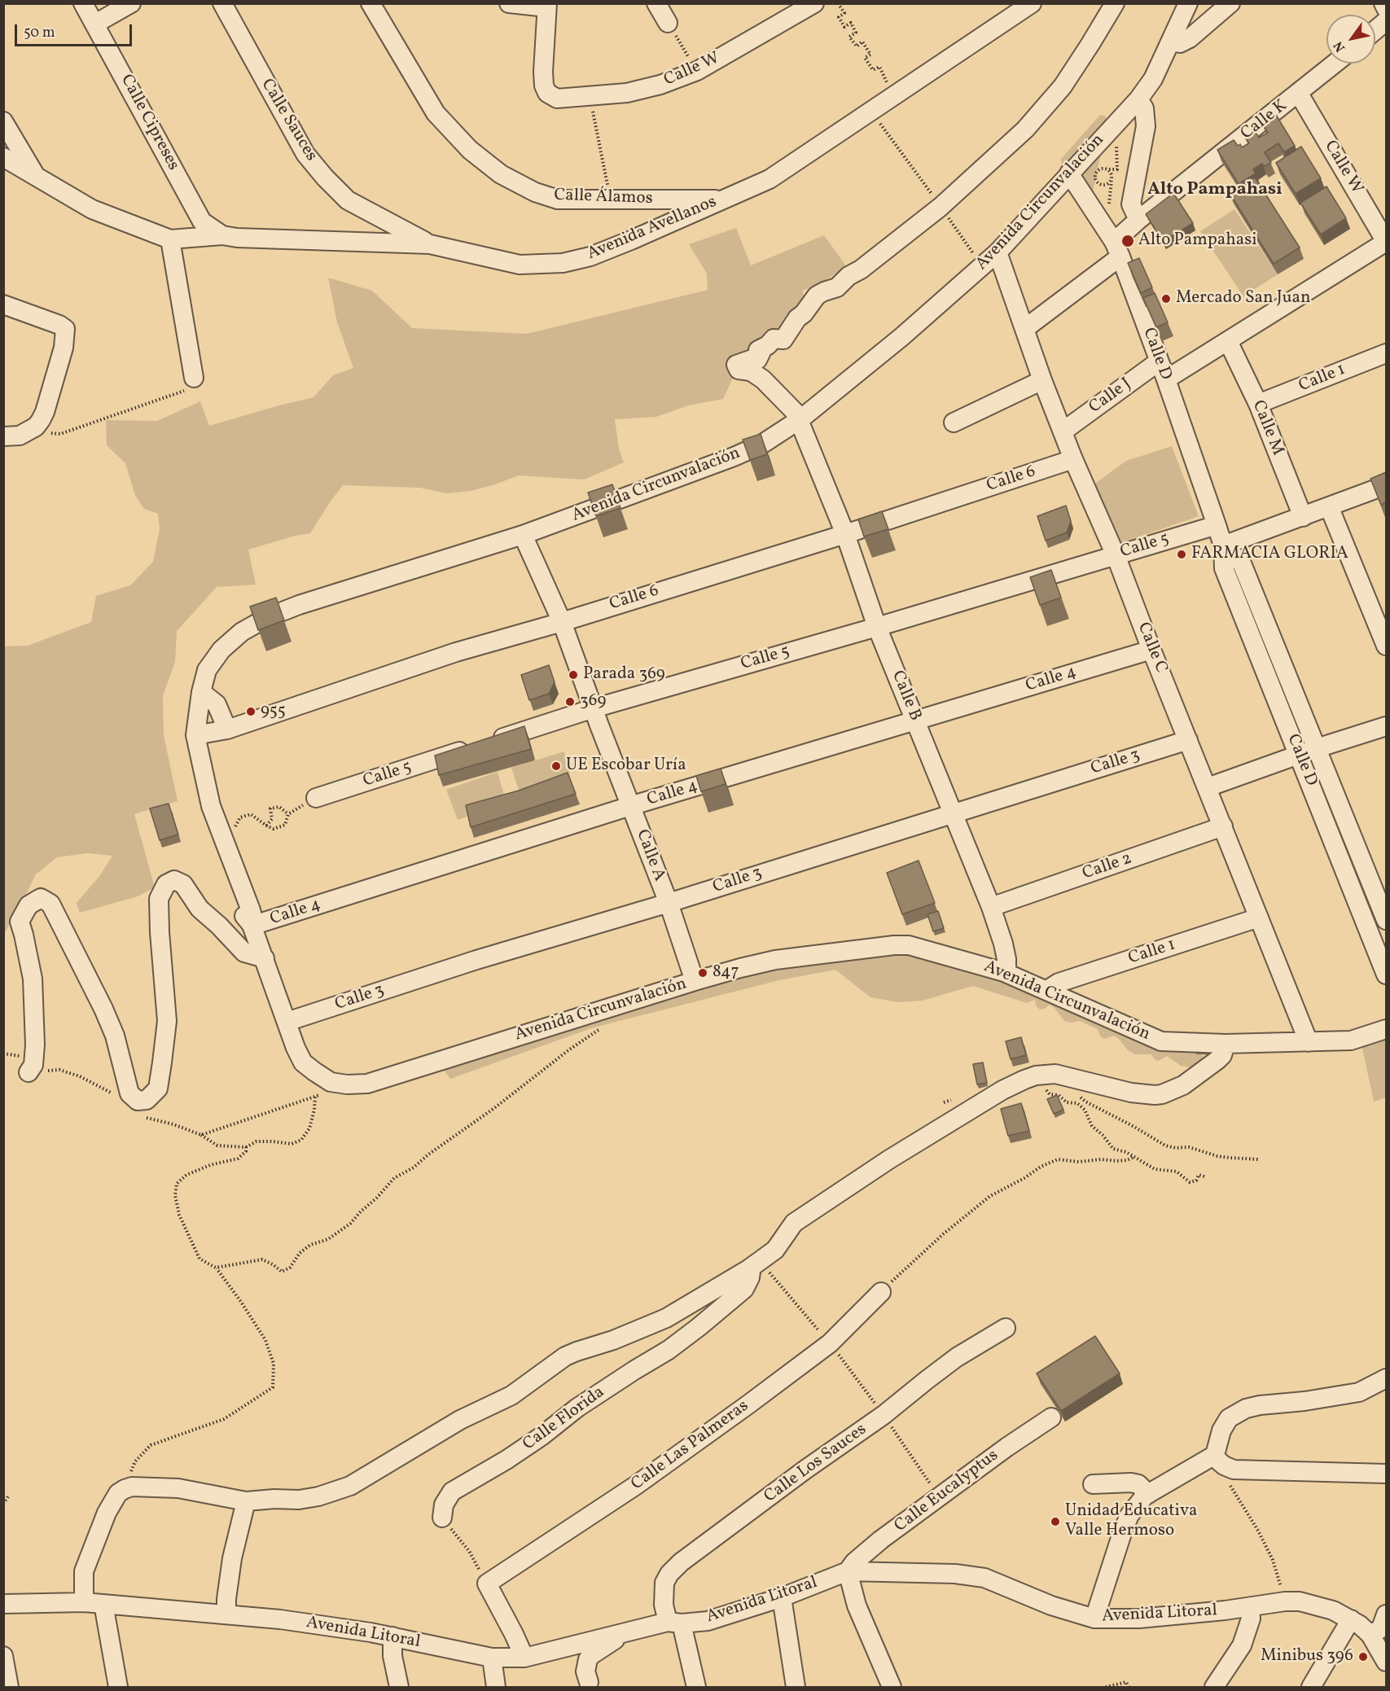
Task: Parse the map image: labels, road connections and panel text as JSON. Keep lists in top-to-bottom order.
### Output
{
  "streets": {
    "street": [
      "Calle W",
      "Calle Sauces",
      "Calle K",
      "Calle Cipreses",
      "Calle Álamos",
      "Avenida Circunvalación",
      "Avenida Avellanos",
      "Calle D",
      "Calle 1",
      "Calle J",
      "Calle M",
      "Calle 6",
      "Calle 5",
      "Calle C",
      "Calle 4",
      "Calle B",
      "Calle 3",
      "Calle A",
      "Calle 2",
      "Calle Florida",
      "Calle Las Palmeras",
      "Calle Los Sauces",
      "Calle Eucalyptus",
      "Avenida Litoral"
    ]
  },
  "crossings": [
    ["Calle W", "Calle K"],
    ["Calle Sauces", "Avenida Avellanos"],
    ["Calle K", "Calle D"],
    ["Calle K", "Calle C"],
    ["Calle Cipreses", "Avenida Avellanos"],
    ["Calle Álamos", "Avenida Avellanos"],
    ["Avenida Circunvalación", "Calle D"],
    ["Avenida Circunvalación", "Calle 1"],
    ["Avenida Circunvalación", "Calle 6"],
    ["Avenida Circunvalación", "Calle C"],
    ["Avenida Circunvalación", "Calle 4"],
    ["Avenida Circunvalación", "Calle B"],
    ["Avenida Circunvalación", "Calle 3"],
    ["Avenida Circunvalación", "Calle A"],
    ["Calle D", "Calle J"],
    ["Calle D", "Calle 5"],
    ["Calle 1", "Calle M"],
    ["Calle 1", "Calle C"],
    ["Calle J", "Calle C"],
    ["Calle 6", "Calle C"],
    ["Calle 6", "Calle B"],
    ["Calle 6", "Calle A"],
    ["Calle 5", "Calle C"],
    ["Calle 5", "Calle B"],
    ["Calle 5", "Calle A"],
    ["Calle C", "Calle 4"],
    ["Calle C", "Calle 3"],
    ["Calle C", "Calle 2"],
    ["Calle 4", "Calle B"],
    ["Calle 4", "Calle A"],
    ["Calle B", "Calle 3"],
    ["Calle B", "Calle 2"],
    ["Calle 3", "Calle A"],
    ["Calle Los Sauces", "Avenida Litoral"],
    ["Calle Eucalyptus", "Avenida Litoral"]
  ],
  "districts": ["Alto Pampahasi"],
  "places": [
    "Alto Pampahasi",
    "Mercado San Juan",
    "FARMACIA GLORIA",
    "Parada 369",
    "369",
    "955",
    "UE Escobar Uría",
    "847",
    "Unidad Educativa Valle Hermoso",
    "Minibus 396"
  ],
  "scale_bar": "50 m",
  "north": "bottom left"
}
